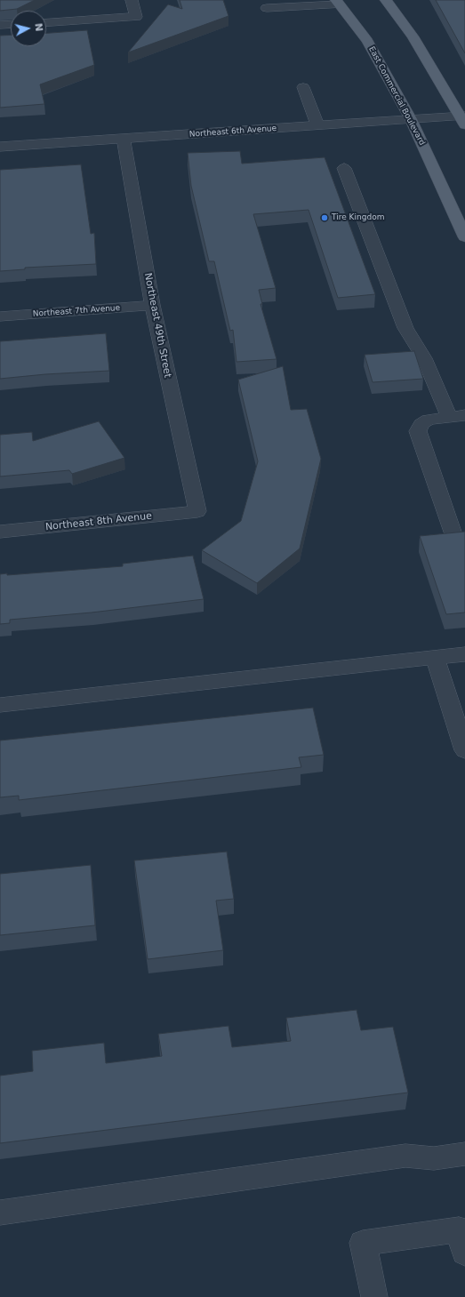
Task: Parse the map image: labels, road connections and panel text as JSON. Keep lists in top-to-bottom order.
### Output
{
  "streets": {
    "main road": ["East Commercial Boulevard"],
    "street": [
      "Northeast 6th Avenue",
      "Northeast 7th Avenue",
      "Northeast 49th Street",
      "Northeast 8th Avenue"
    ]
  },
  "crossings": [
    ["East Commercial Boulevard", "Northeast 6th Avenue"],
    ["Northeast 6th Avenue", "Northeast 49th Street"],
    ["Northeast 7th Avenue", "Northeast 49th Street"],
    ["Northeast 49th Street", "Northeast 8th Avenue"]
  ],
  "places": ["Tire Kingdom"],
  "north": "right"
}
